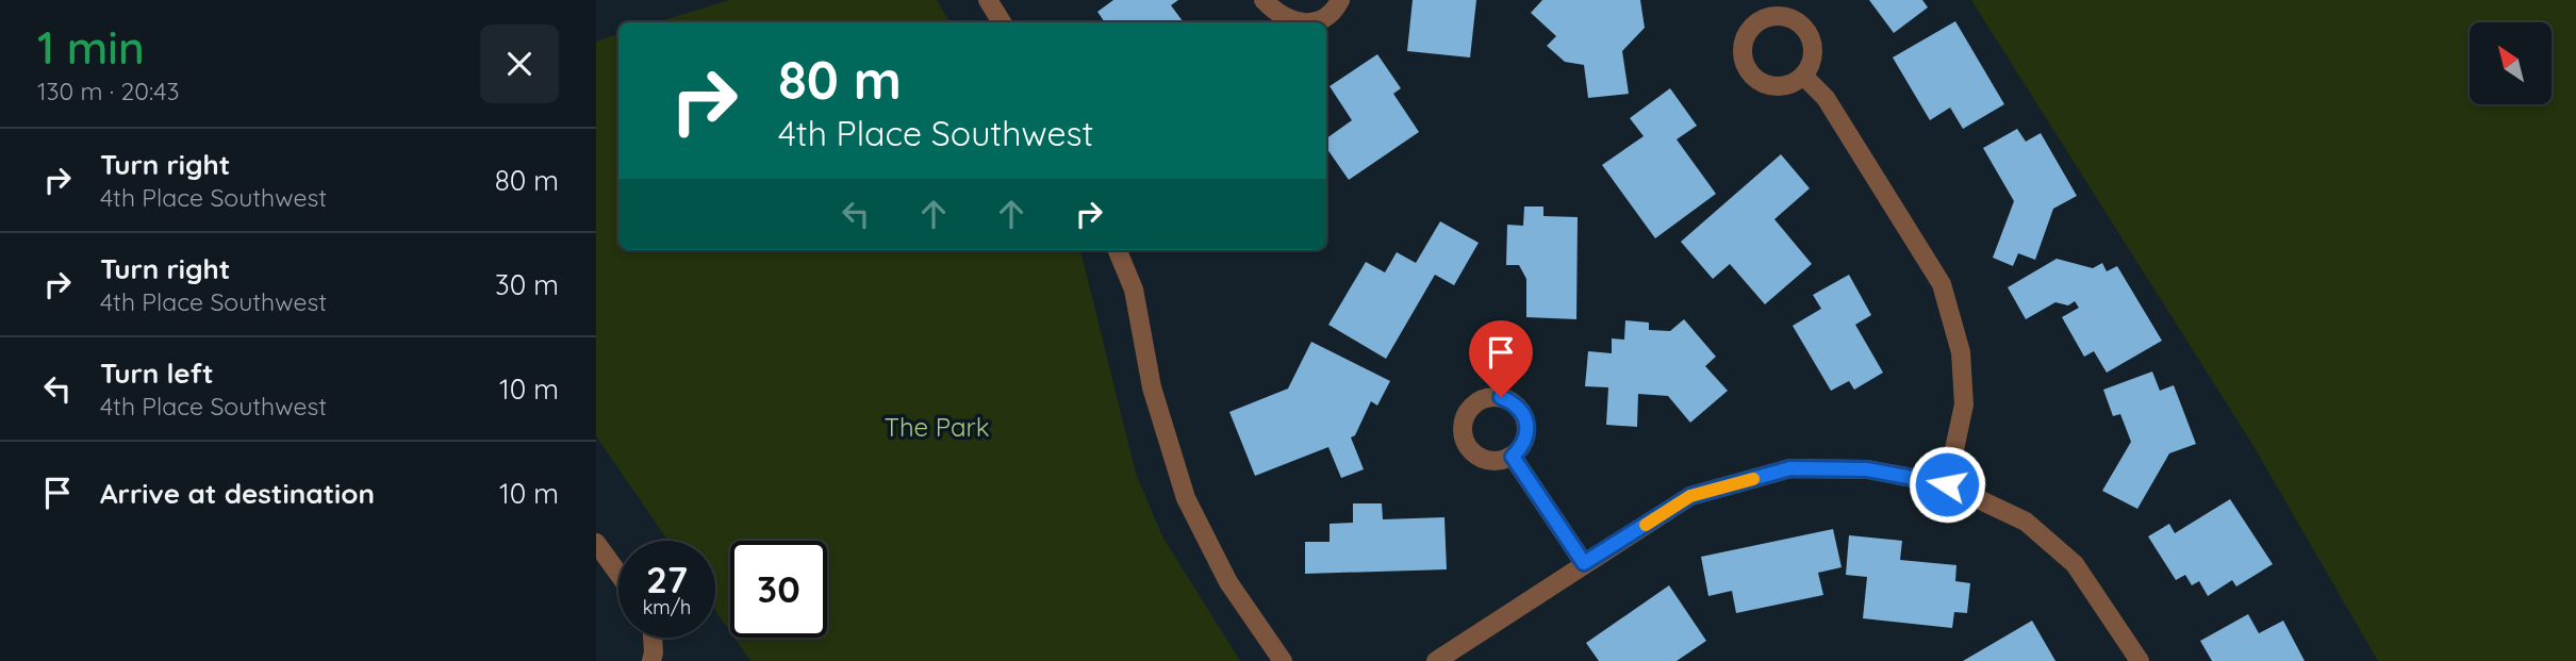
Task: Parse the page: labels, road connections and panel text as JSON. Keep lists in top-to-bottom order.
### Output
{
  "parks": ["The Park"],
  "north": "top left",
  "page": {
    "heading": ["1 min", "130 m · 20:43"],
    "turn": ["80 m", "4th Place Southwest"],
    "list": [
      {
        "name": "Turn right",
        "note": "4th Place Southwest",
        "value": "80 m"
      },
      {
        "name": "Turn right",
        "note": "4th Place Southwest",
        "value": "30 m"
      },
      {
        "name": "Turn left",
        "note": "4th Place Southwest",
        "value": "10 m"
      },
      {
        "name": "Arrive at destination",
        "value": "10 m"
      }
    ],
    "speed": "27 km/h",
    "limit": "30"
  }
}
